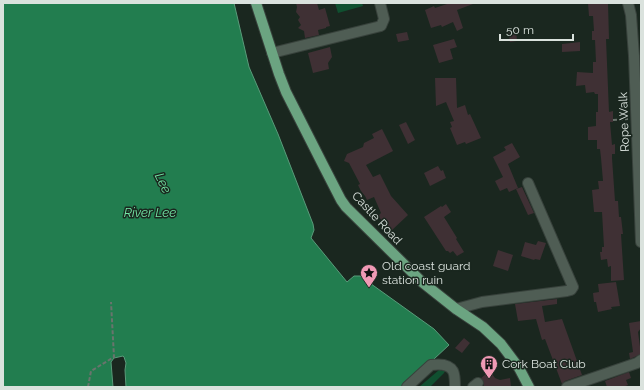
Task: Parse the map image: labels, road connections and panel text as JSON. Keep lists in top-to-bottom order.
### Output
{
  "streets": {
    "main road": ["Castle Road"],
    "street": ["Rope Walk"]
  },
  "water": ["Lee", "River Lee"],
  "places": {
    "place": ["Old coast guard station ruin"],
    "building": ["Cork Boat Club"]
  },
  "scale_bar": "50 m"
}
